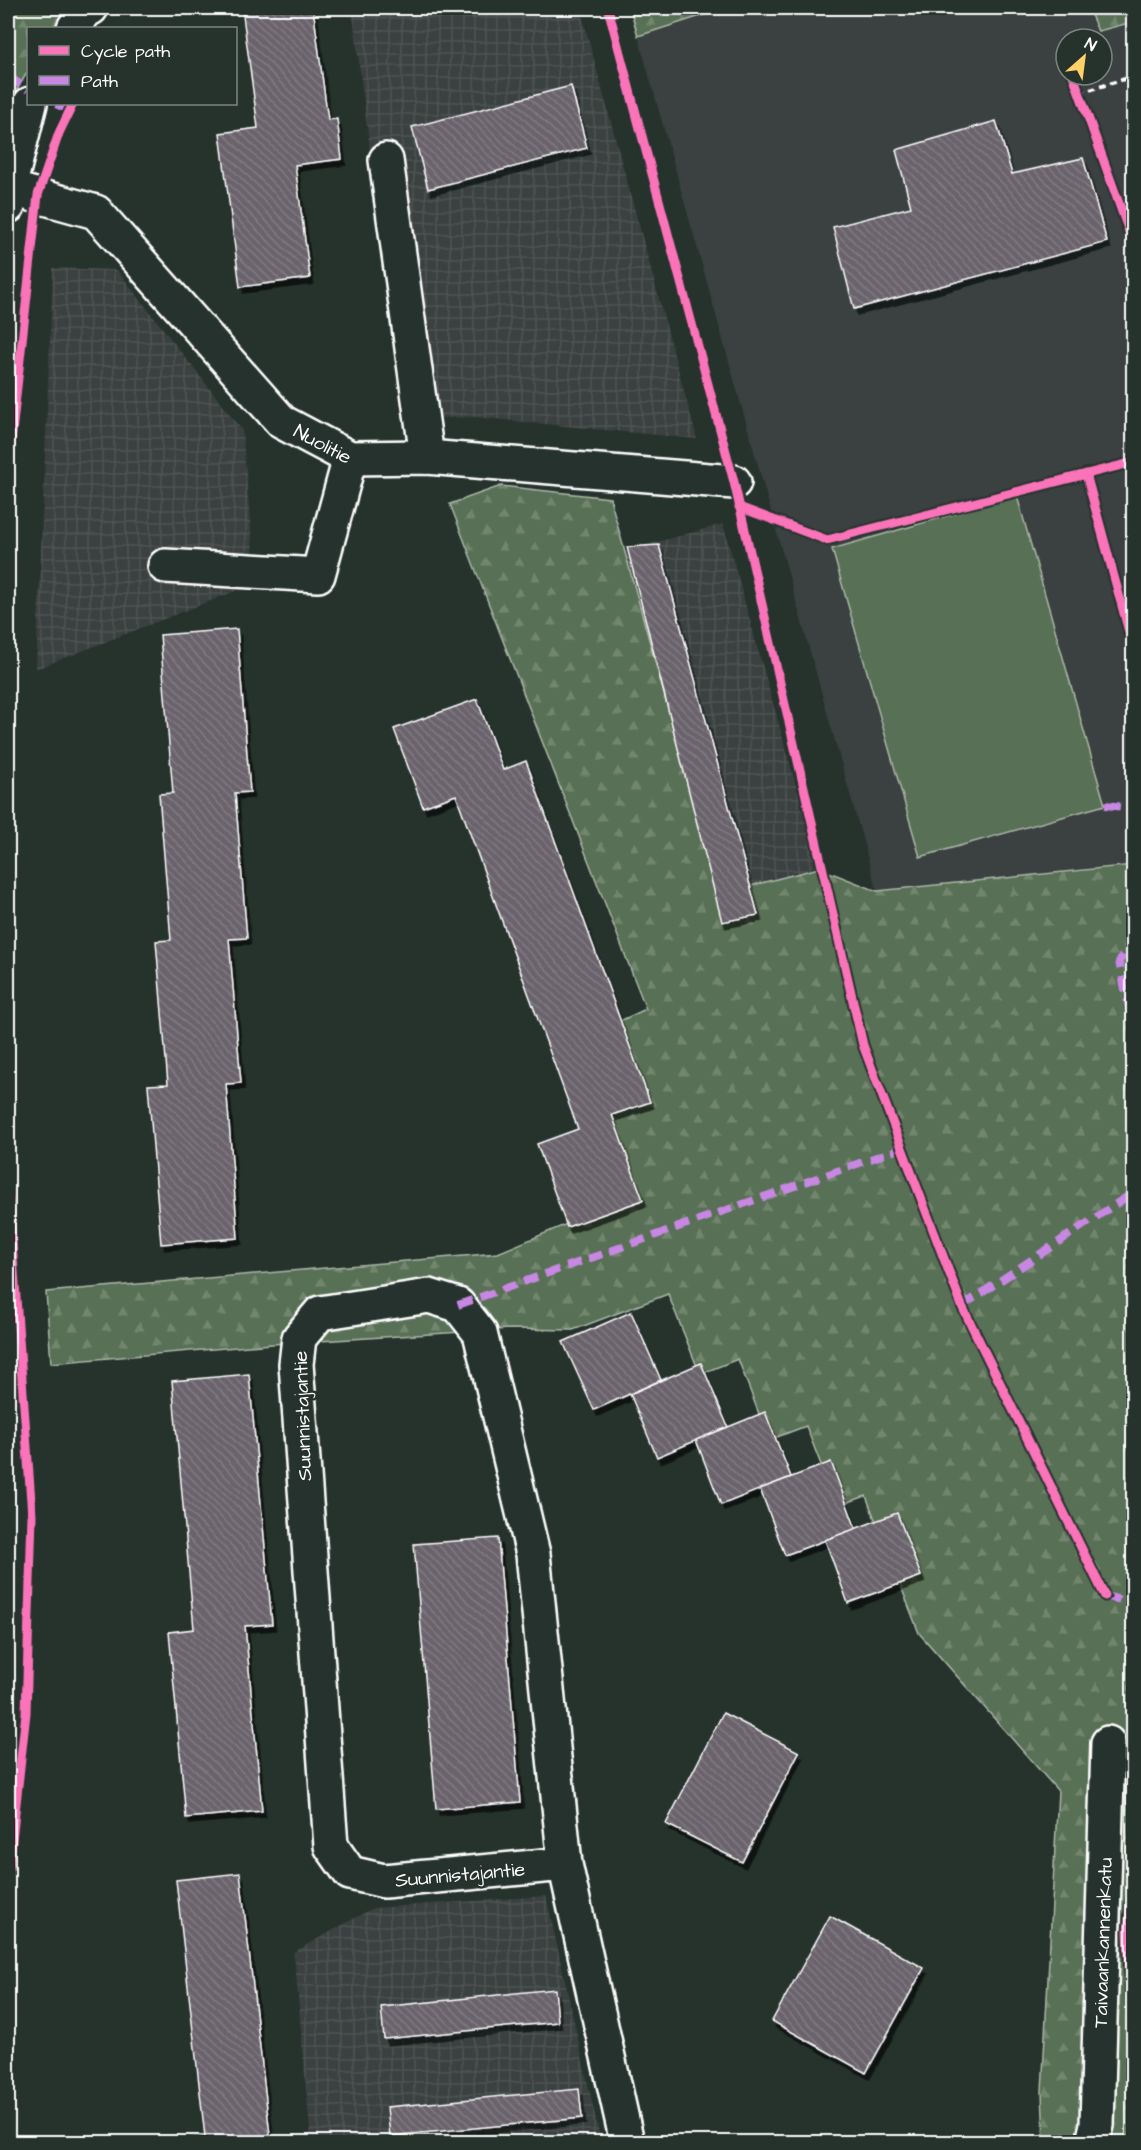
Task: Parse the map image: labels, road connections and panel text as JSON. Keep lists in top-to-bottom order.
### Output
{
  "streets": {
    "street": ["Nuolitie", "Suunnistajantie", "Taivaankannenkatu"]
  },
  "legend": ["Cycle path", "Path"],
  "north": "top right"
}
